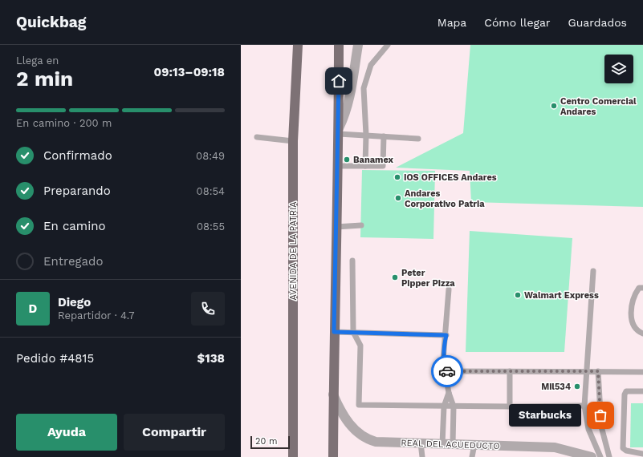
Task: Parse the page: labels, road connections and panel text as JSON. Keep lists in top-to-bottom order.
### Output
{
  "streets": {
    "main road": ["AVENIDA DE LA PATRIA"],
    "street": ["REAL DEL ACUEDUCTO"]
  },
  "places": [
    "Centro Comercial Andares",
    "Banamex",
    "IOS OFFICES Andares",
    "Andares Corporativo Patria",
    "Peter Pipper Pizza",
    "Walmart Express",
    "Mil534",
    "Starbucks"
  ],
  "scale_bar": "20 m",
  "page": {
    "header": "Quickbag",
    "nav": ["Mapa", "Cómo llegar", "Guardados"],
    "heading": ["2 min", "Llega en", "09:13–09:18"],
    "panel": [
      "Diego",
      "Repartidor · 4.7",
      "Pedido #4815",
      "$138"
    ],
    "bar": "En camino · 200 m",
    "list": [
      ["Confirmado", "08:49"],
      ["Preparando", "08:54"],
      ["En camino", "08:55"],
      "Entregado"
    ],
    "round": "D",
    "bubble": "Starbucks",
    "buttons": ["Ayuda", "Compartir"],
    "scale": "20 m"
  }
}
